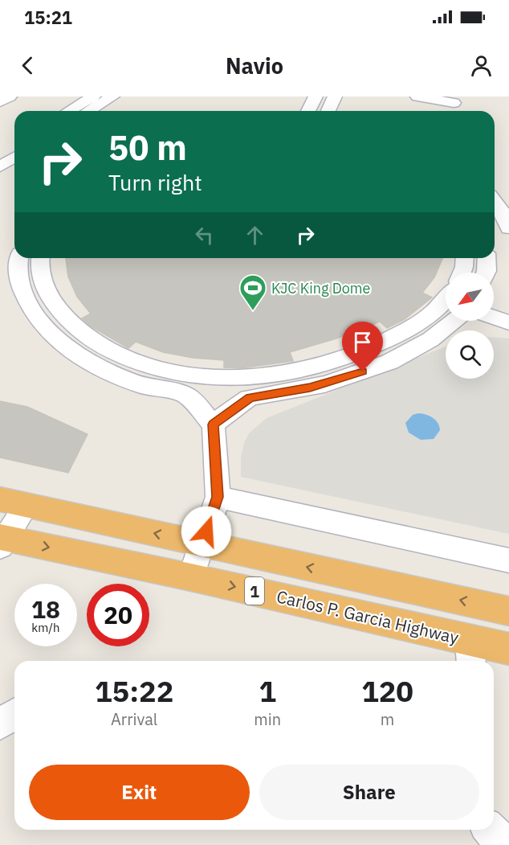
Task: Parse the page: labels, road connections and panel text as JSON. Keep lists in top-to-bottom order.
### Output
{
  "streets": {
    "highway": ["1", "Carlos P. Garcia Highway"]
  },
  "places": {
    "sports": ["KJC King Dome"]
  },
  "north": "bottom left",
  "page": {
    "status": "15:21",
    "header": "Navio",
    "turn": ["50 m", "Turn right"],
    "speed": "18 km/h",
    "limit": "20",
    "eta": [
      "15:22",
      "Arrival",
      "1",
      "min",
      "120",
      "m"
    ],
    "buttons": ["Exit", "Share"]
  }
}
